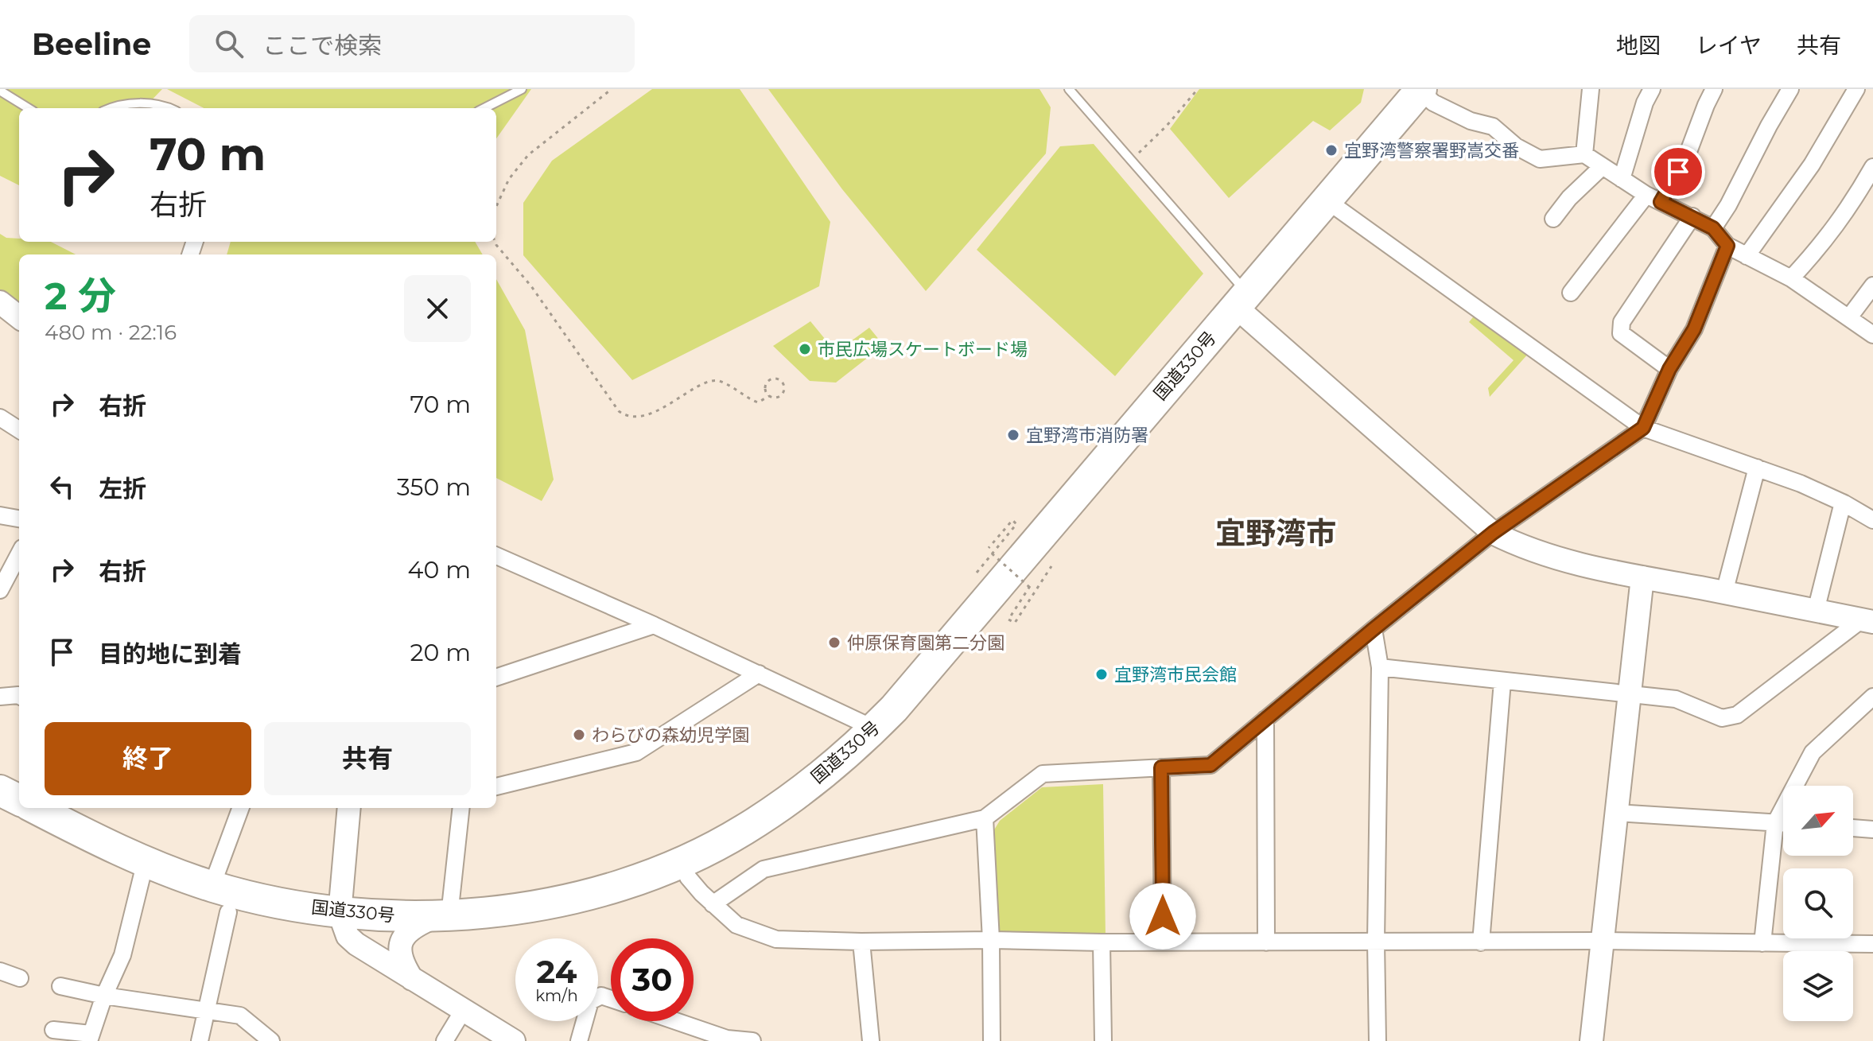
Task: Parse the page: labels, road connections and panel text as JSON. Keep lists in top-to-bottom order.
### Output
{
  "streets": {
    "highway": ["国道330号"]
  },
  "districts": ["宜野湾市"],
  "places": [
    "宜野湾警察署野嵩交番",
    "市民広場スケートボード場",
    "宜野湾市消防署",
    "仲原保育園第二分園",
    "宜野湾市民会館",
    "わらびの森幼児学園"
  ],
  "north": "top right",
  "page": {
    "header": "Beeline",
    "search": "ここで検索",
    "nav": ["地図", "レイヤ", "共有"],
    "turn": ["70 m", "右折"],
    "heading": ["2 分", "480 m · 22:16"],
    "list": [
      {
        "name": "右折",
        "value": "70 m"
      },
      {
        "name": "左折",
        "value": "350 m"
      },
      {
        "name": "右折",
        "value": "40 m"
      },
      {
        "name": "目的地に到着",
        "value": "20 m"
      }
    ],
    "buttons": ["終了", "共有"],
    "speed": "24 km/h",
    "limit": "30"
  }
}
